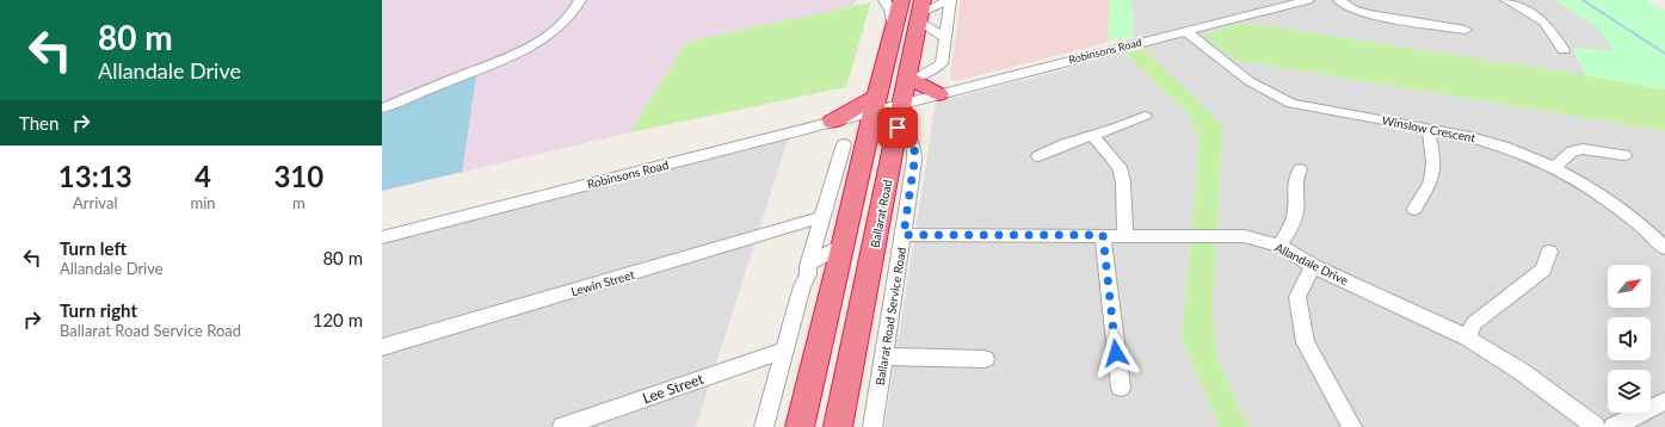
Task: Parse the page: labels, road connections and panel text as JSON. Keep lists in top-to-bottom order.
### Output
{
  "streets": {
    "highway": ["Ballarat Road"],
    "street": [
      "Robinsons Road",
      "Winslow Crescent",
      "Allandale Drive",
      "Lewin Street",
      "Ballarat Road Service Road",
      "Lee Street"
    ]
  },
  "crossings": [
    ["Robinsons Road", "Winslow Crescent"],
    ["Robinsons Road", "Ballarat Road"],
    ["Ballarat Road", "Ballarat Road Service Road"],
    ["Allandale Drive", "Ballarat Road Service Road"]
  ],
  "north": "top right",
  "page": {
    "turn": ["80 m", "Allandale Drive"],
    "then": "Then",
    "eta": [
      "13:13",
      "Arrival",
      "4",
      "min",
      "310",
      "m"
    ],
    "list": [
      {
        "name": "Turn left",
        "note": "Allandale Drive",
        "value": "80 m"
      },
      {
        "name": "Turn right",
        "note": "Ballarat Road Service Road",
        "value": "120 m"
      }
    ]
  }
}
